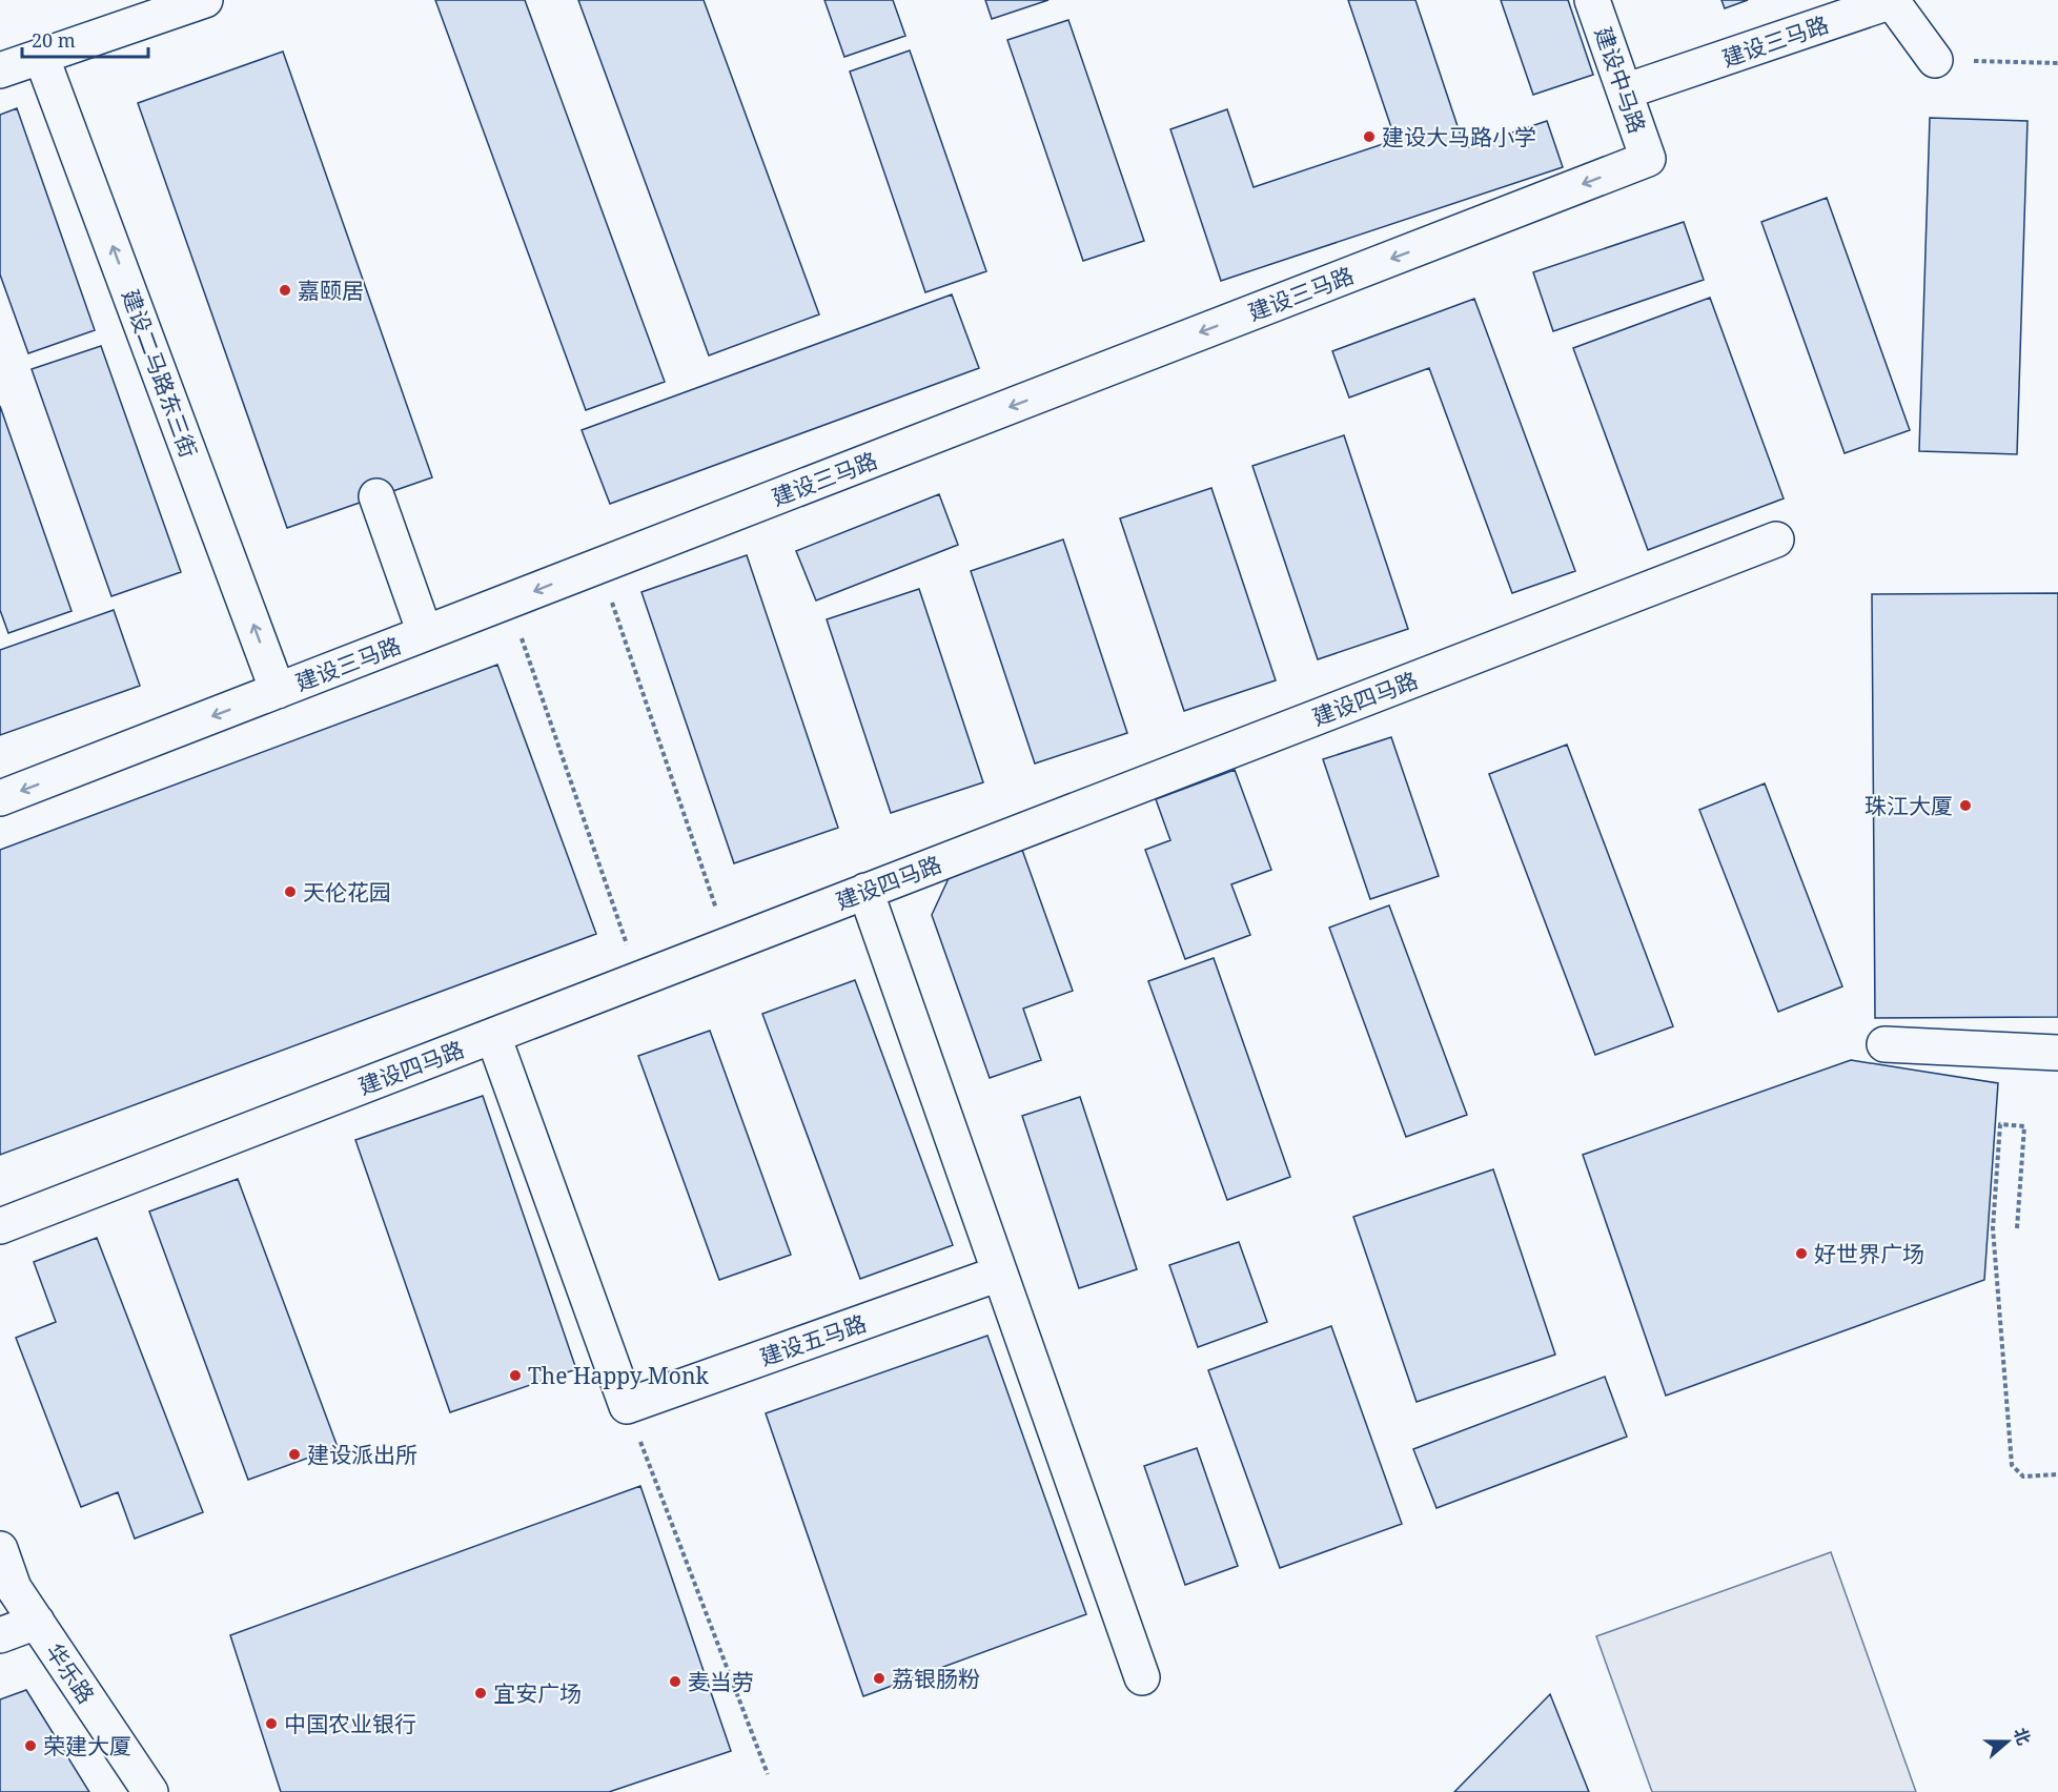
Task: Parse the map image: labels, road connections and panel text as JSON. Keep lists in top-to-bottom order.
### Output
{
  "streets": {
    "street": [
      "建设三马路",
      "建设中马路",
      "建设二马路东三街",
      "建设四马路",
      "建设五马路",
      "华乐路"
    ]
  },
  "crossings": [
    ["建设三马路", "建设中马路"],
    ["建设三马路", "建设二马路东三街"]
  ],
  "one_way": ["建设三马路", "建设二马路东三街"],
  "places": [
    "建设大马路小学",
    "嘉颐居",
    "珠江大厦",
    "天伦花园",
    "好世界广场",
    "The Happy Monk",
    "建设派出所",
    "荔银肠粉",
    "麦当劳",
    "宜安广场",
    "中国农业银行",
    "荣建大厦"
  ],
  "scale_bar": "20 m",
  "north": "right"
}
